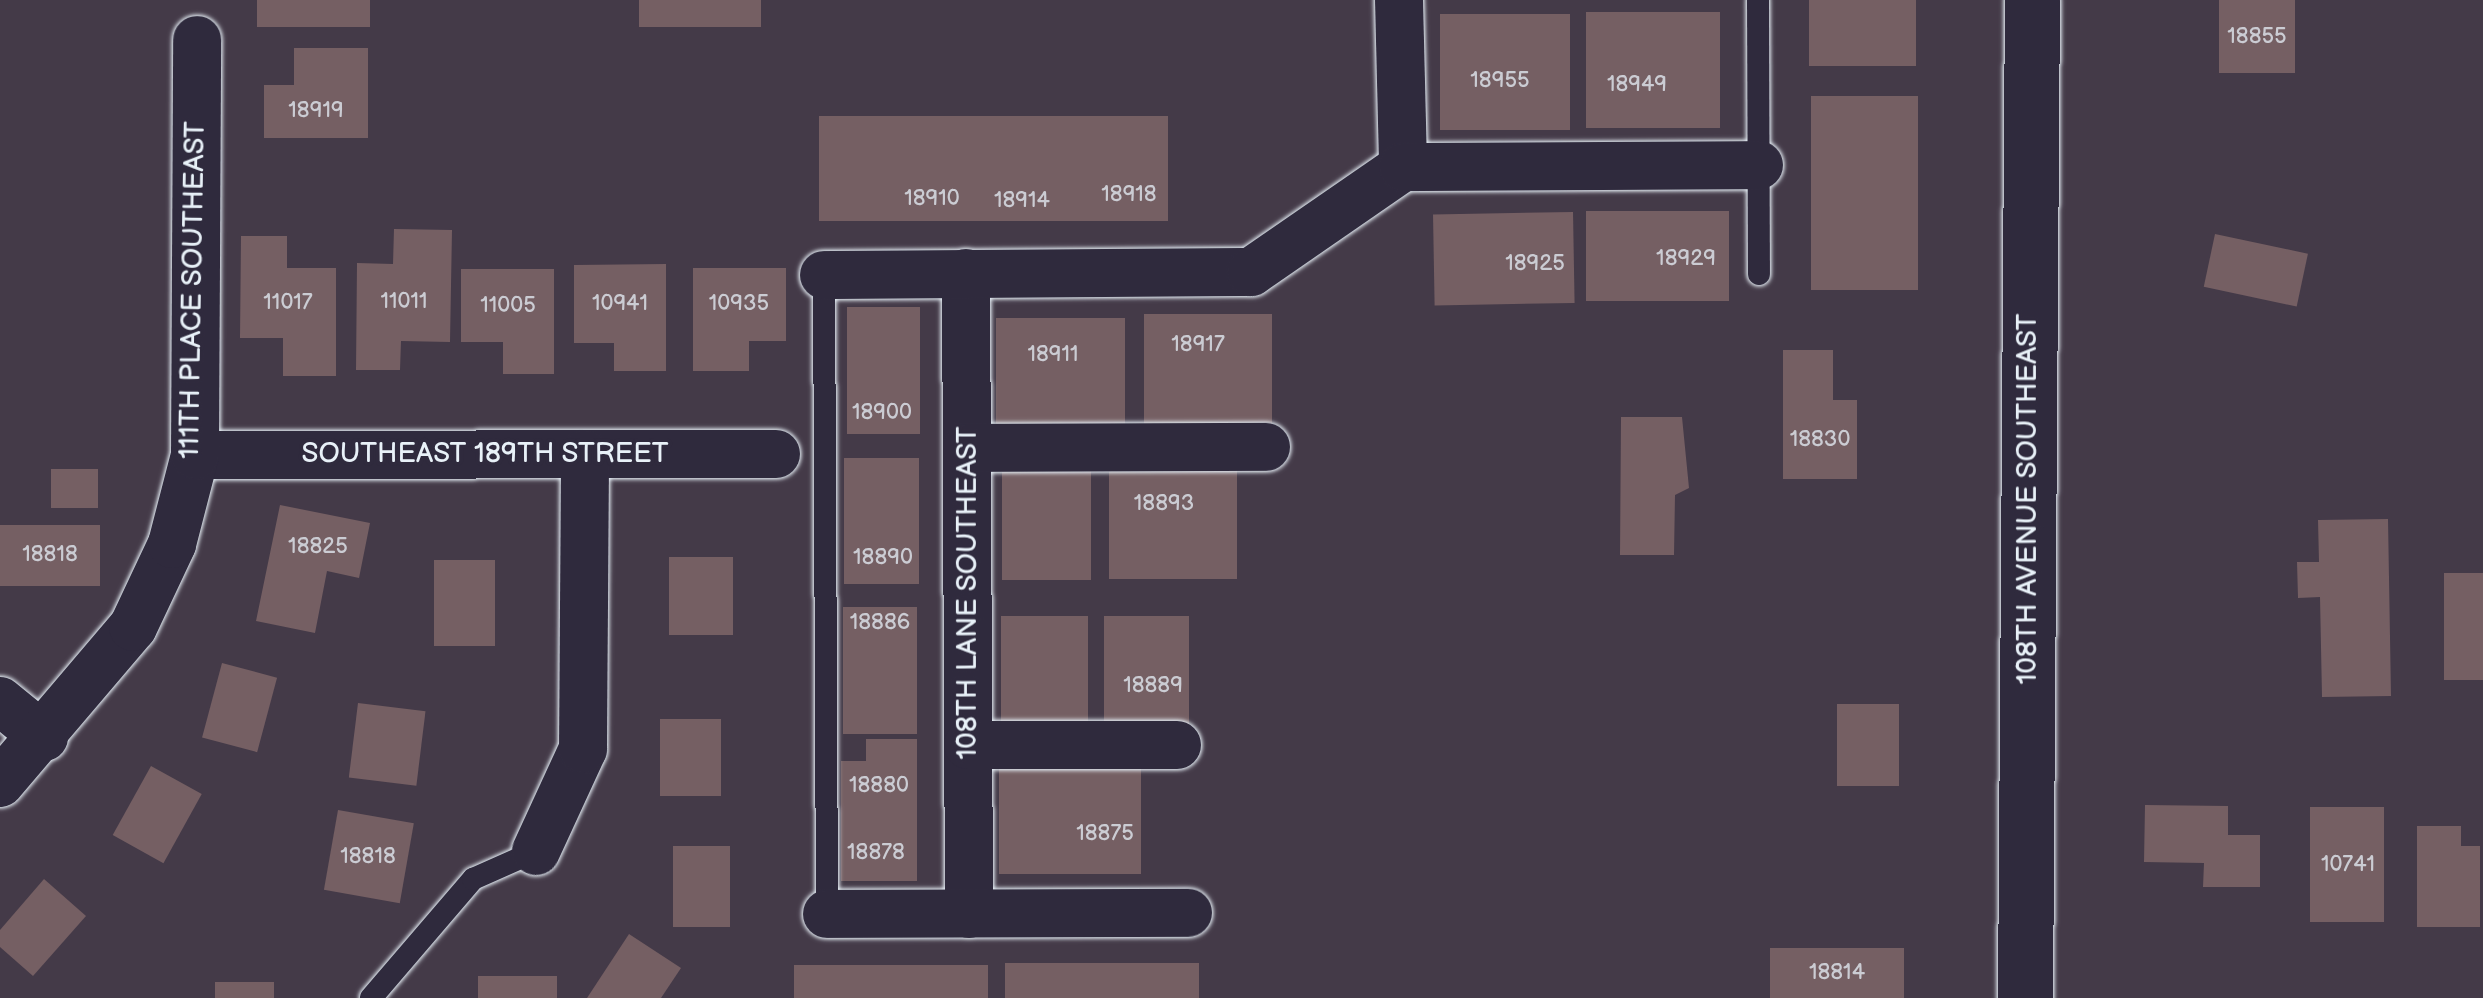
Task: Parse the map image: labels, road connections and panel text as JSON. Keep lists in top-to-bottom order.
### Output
{
  "streets": {
    "main road": ["108TH AVENUE SOUTHEAST"],
    "street": ["111TH PLACE SOUTHEAST", "SOUTHEAST 189TH STREET", "108TH LANE SOUTHEAST"]
  },
  "crossings": [
    ["111TH PLACE SOUTHEAST", "SOUTHEAST 189TH STREET"]
  ],
  "house_numbers": [
    "18855",
    "18955",
    "18949",
    "18919",
    "18918",
    "18910",
    "18914",
    "18929",
    "18925",
    "11011",
    "11017",
    "10941",
    "10935",
    "11005",
    "18917",
    "18911",
    "18900",
    "18830",
    "18893",
    "18825",
    "18818",
    "18890",
    "18886",
    "18889",
    "18880",
    "18875",
    "18878",
    "18818",
    "10741",
    "18814"
  ]
}
